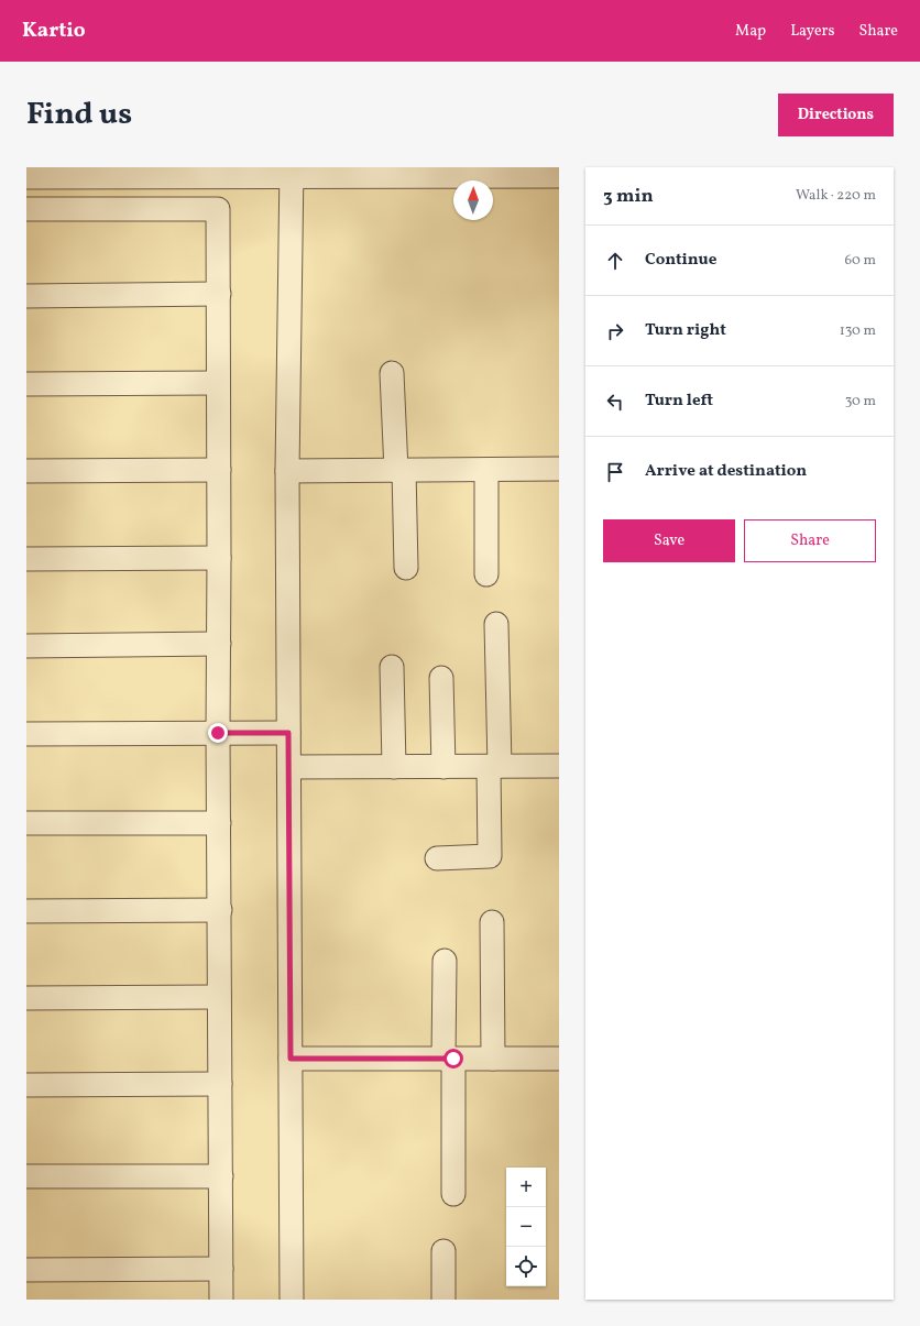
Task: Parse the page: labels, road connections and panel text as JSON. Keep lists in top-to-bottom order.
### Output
{
  "north": "top",
  "page": {
    "header": "Kartio",
    "nav": ["Map", "Layers", "Share"],
    "title": "Find us",
    "buttons": [
      "Directions",
      ["Save", "Share"]
    ],
    "heading": ["3 min", "Walk · 220 m"],
    "list": [
      ["Continue", "60 m"],
      ["Turn right", "130 m"],
      ["Turn left", "30 m"],
      "Arrive at destination"
    ],
    "map_buttons": ["+", "−"]
  }
}
